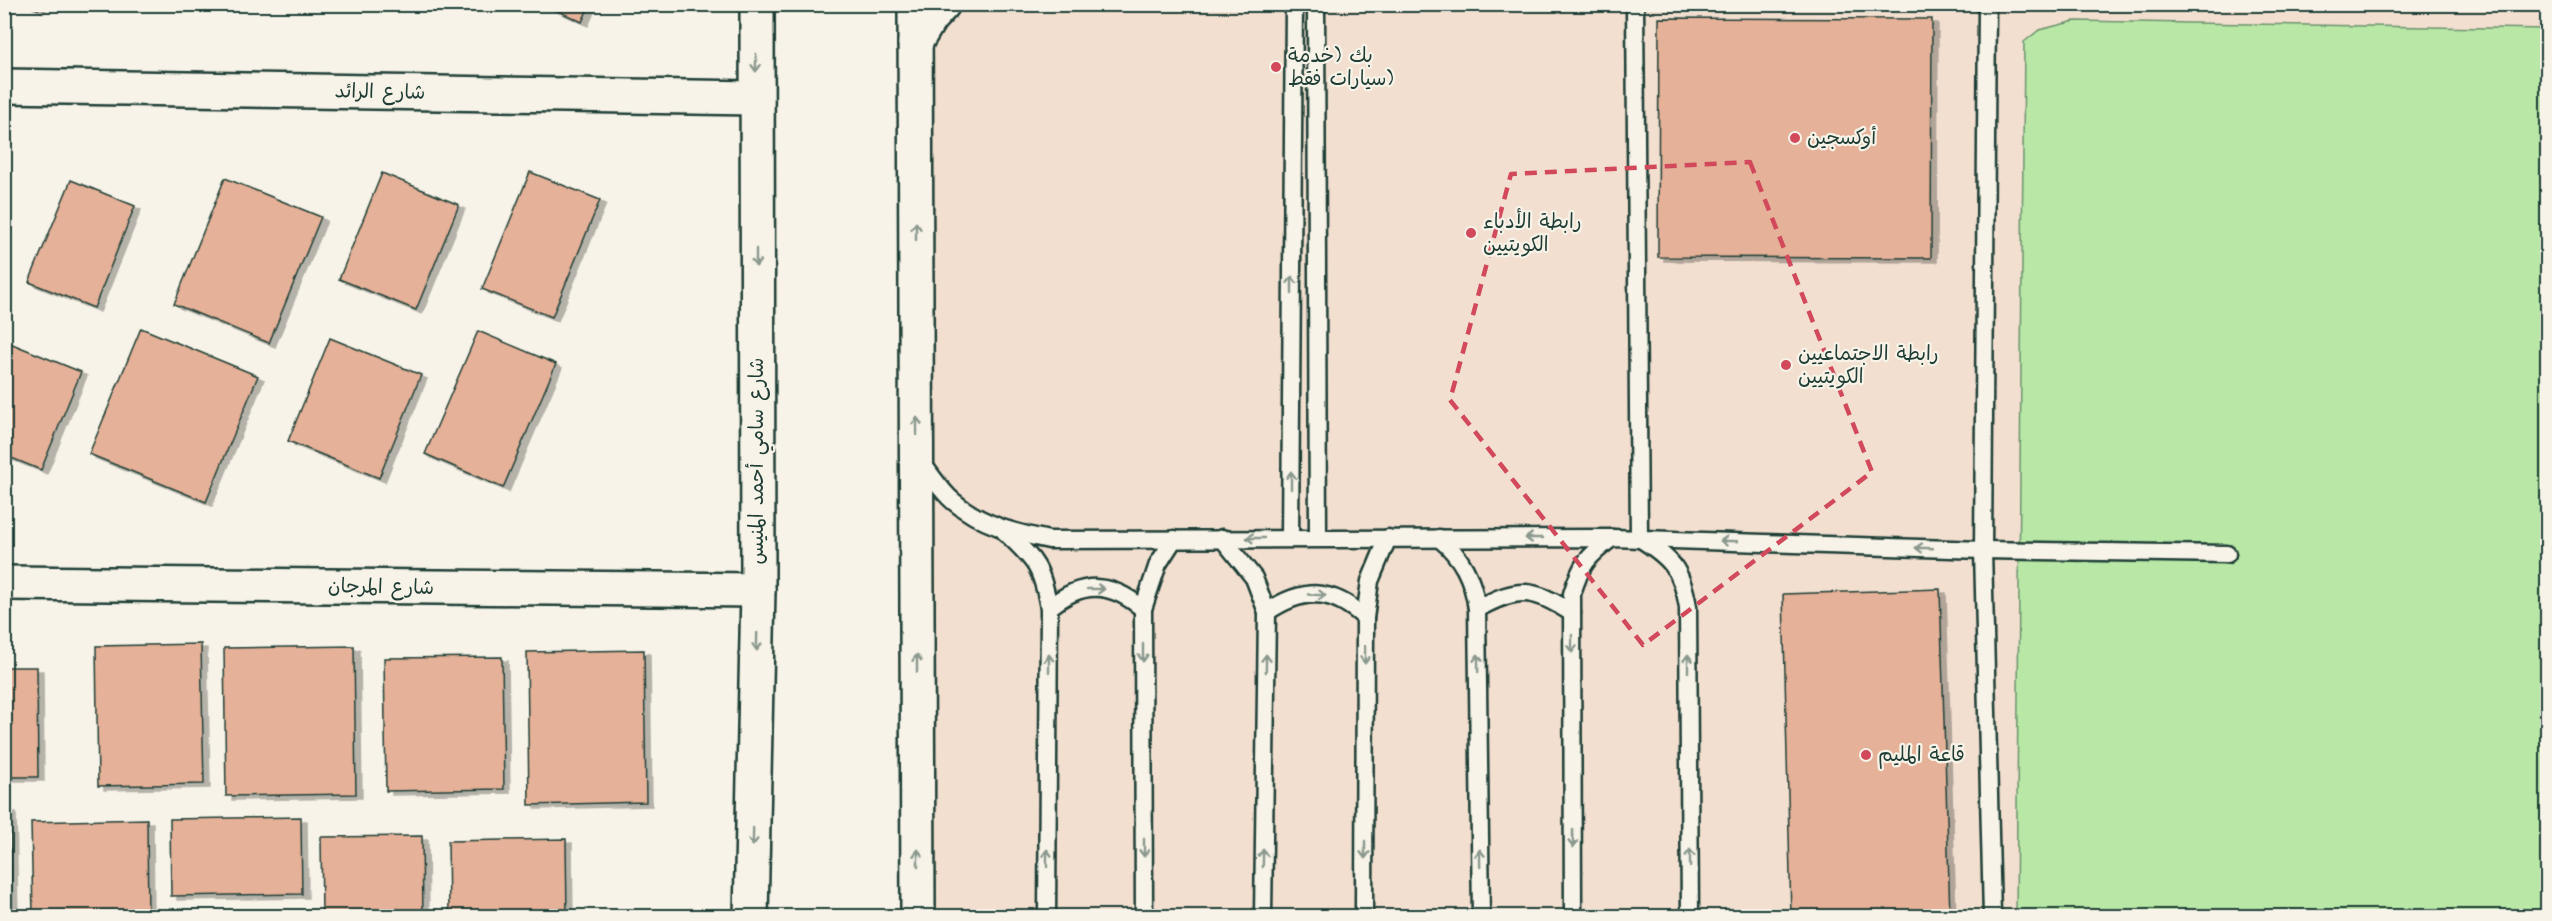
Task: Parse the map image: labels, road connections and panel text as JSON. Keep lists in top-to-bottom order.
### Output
{
  "streets": {
    "main road": ["شارع الرائد", "شارع سامي أحمد المنيس", "شارع المرجان"]
  },
  "crossings": [
    ["شارع الرائد", "شارع سامي أحمد المنيس"],
    ["شارع سامي أحمد المنيس", "شارع المرجان"]
  ],
  "places": [
    "بك (خدمة سيارات فقط)",
    "أوكسجين",
    "رابطة الأدباء الكويتيين",
    "رابطة الاجتماعيين الكويتيين",
    "قاعة المليم"
  ]
}
